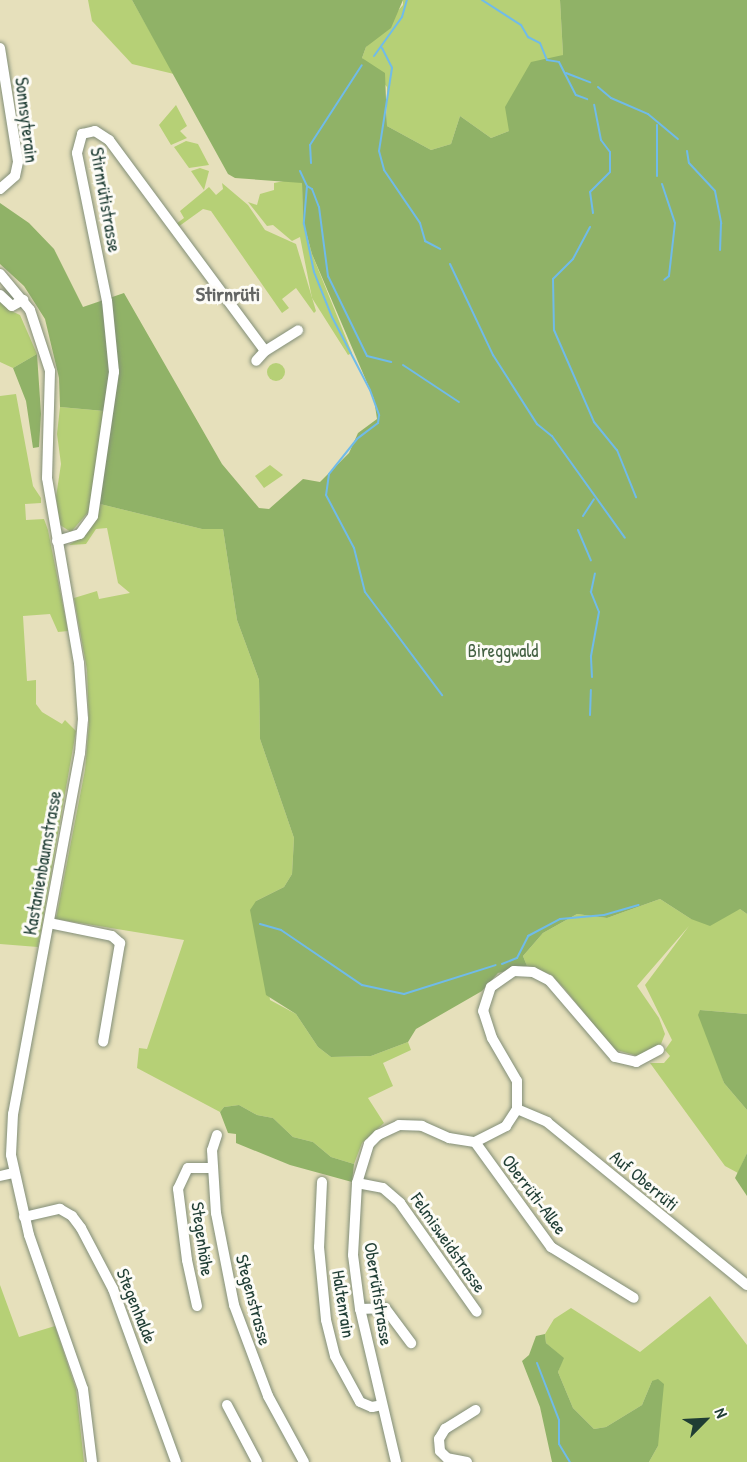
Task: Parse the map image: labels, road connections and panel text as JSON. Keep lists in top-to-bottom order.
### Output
{
  "streets": {
    "street": [
      "Sonnsyterain",
      "Stirnrütistrasse",
      "Kastanienbaumstrasse",
      "Auf Oberrüti",
      "Oberrüti-Allee",
      "Stegenhöhe",
      "Felmisweidstrasse",
      "Oberrütistrasse",
      "Stegenstrasse",
      "Haltenrain",
      "Stegenhalde"
    ]
  },
  "crossings": [
    ["Stirnrütistrasse", "Kastanienbaumstrasse"],
    ["Kastanienbaumstrasse", "Stegenhalde"],
    ["Oberrüti-Allee", "Oberrütistrasse"],
    ["Stegenhöhe", "Stegenstrasse"],
    ["Felmisweidstrasse", "Oberrütistrasse"],
    ["Oberrütistrasse", "Haltenrain"]
  ],
  "districts": ["Stirnrüti"],
  "parks": ["Bireggwald"],
  "north": "top right"
}
